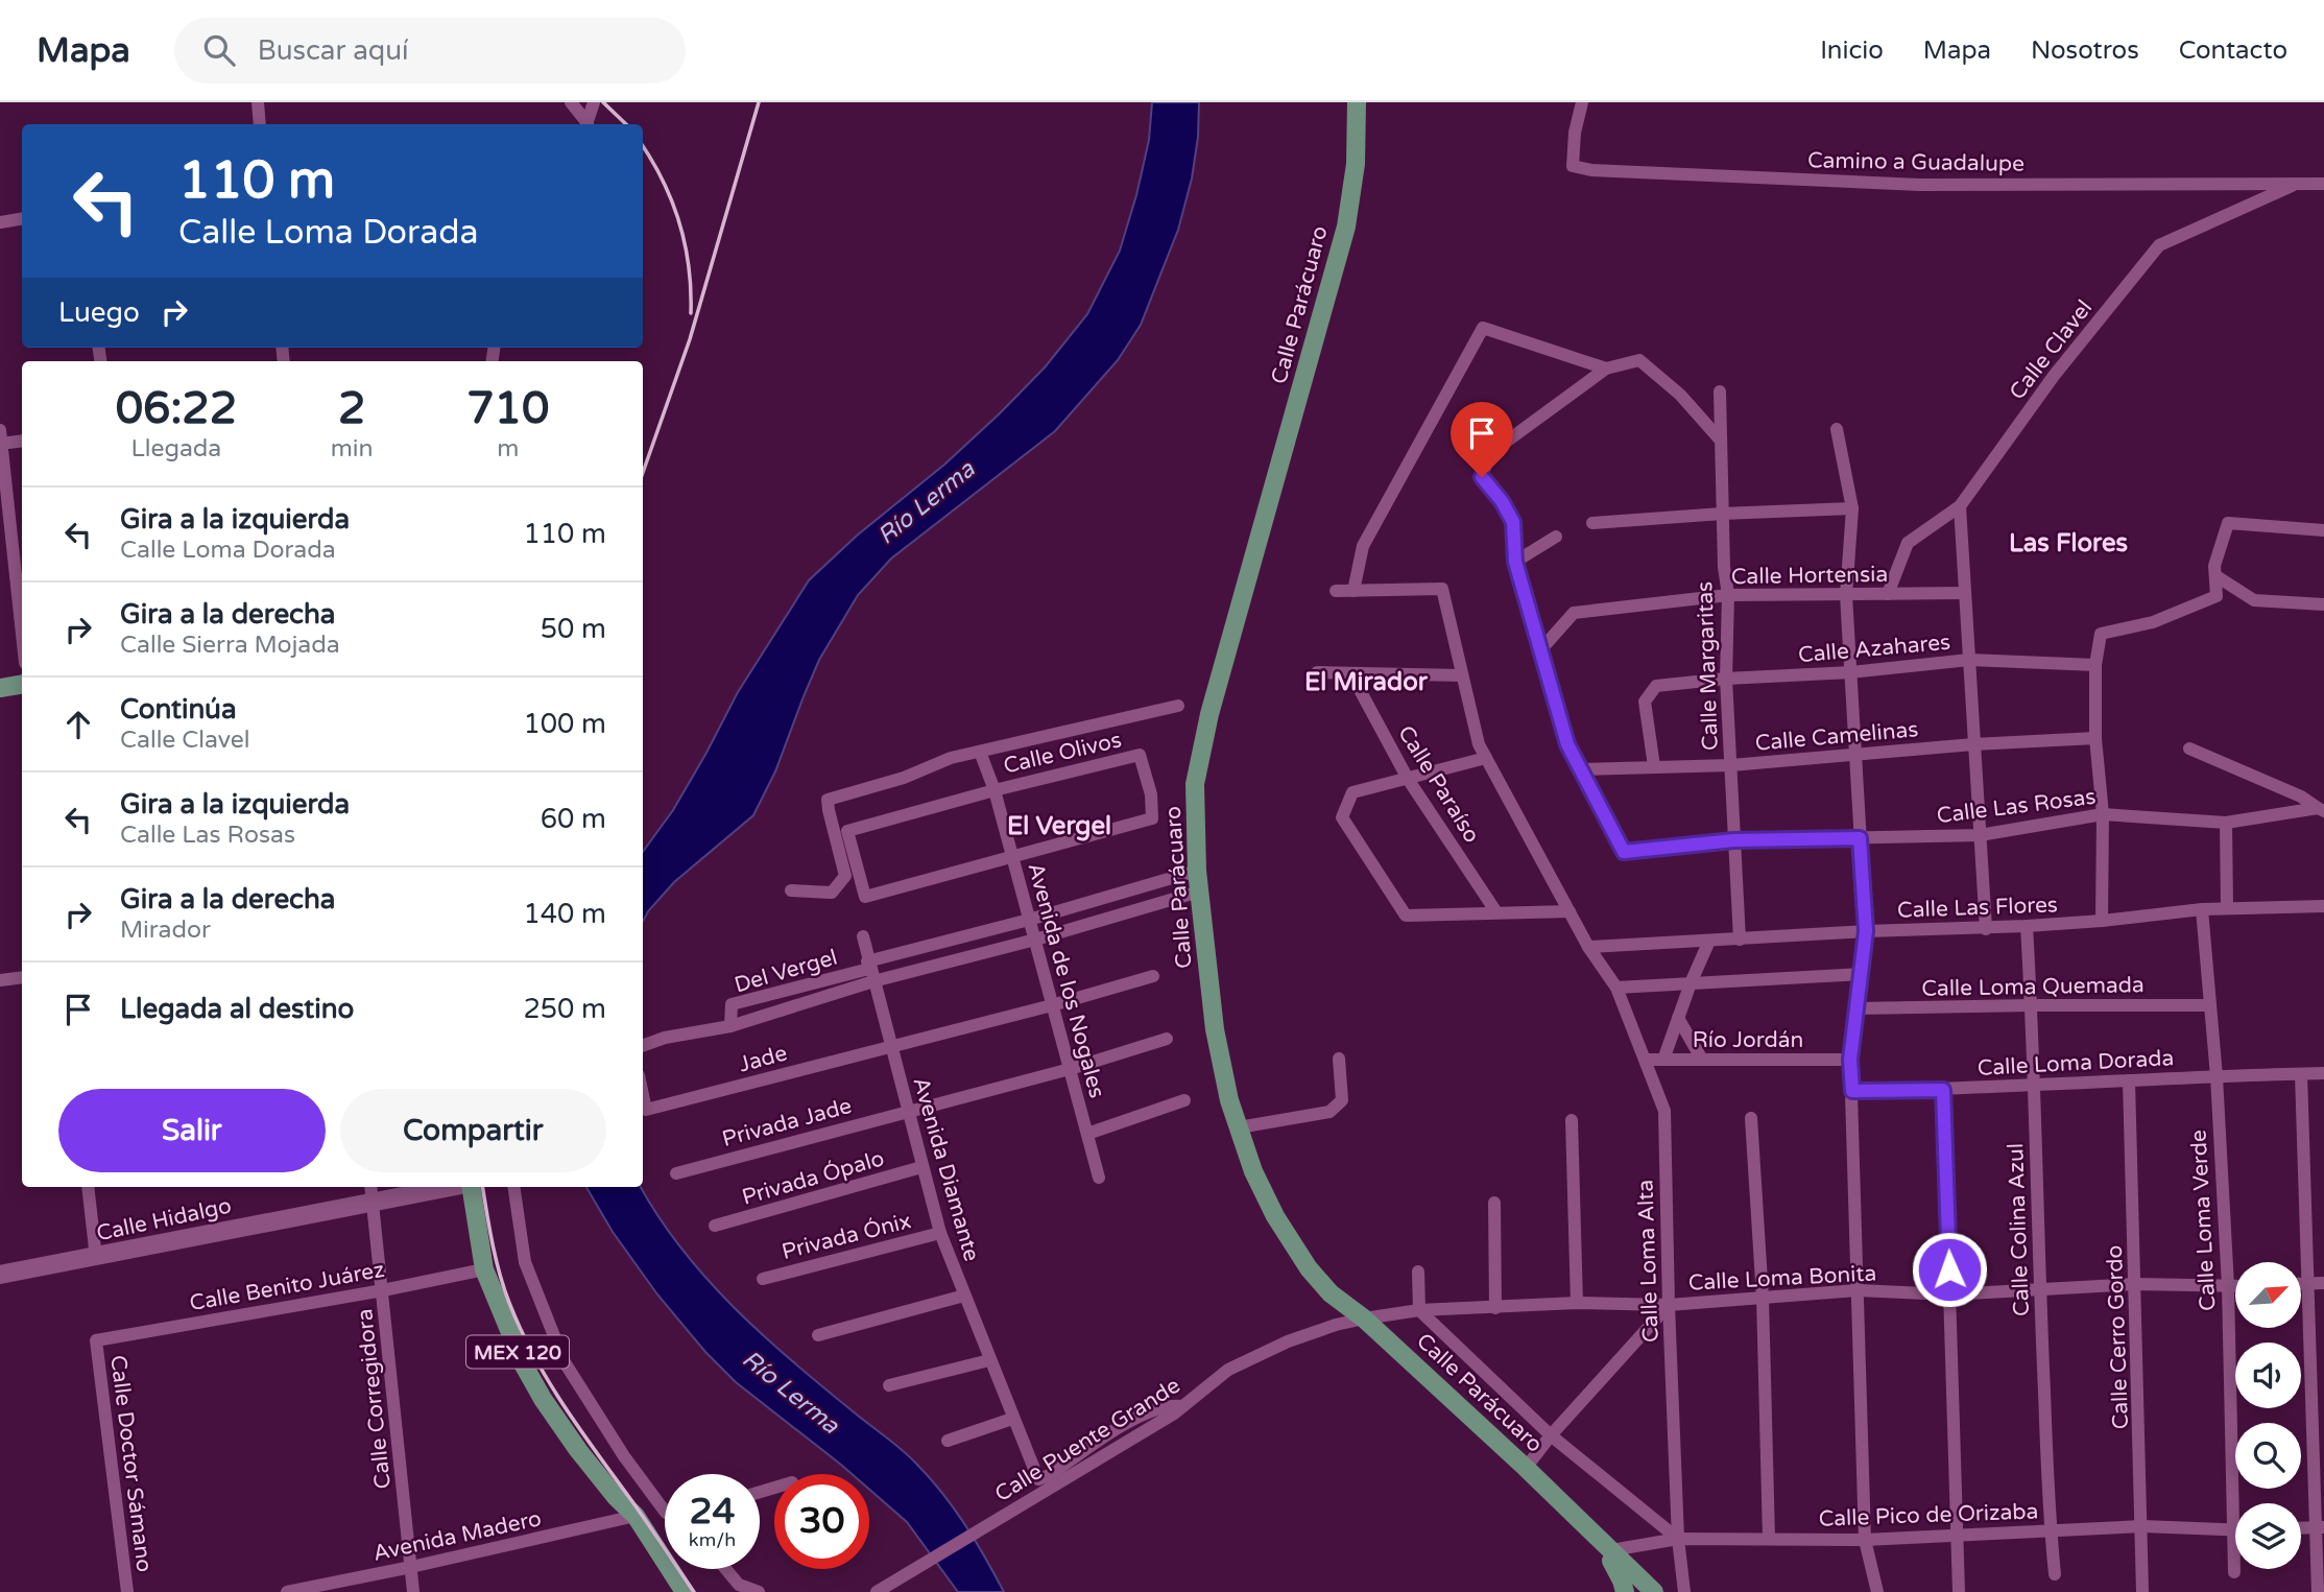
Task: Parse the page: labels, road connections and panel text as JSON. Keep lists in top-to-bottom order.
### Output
{
  "streets": {
    "main road": ["Calle Parácuaro", "MEX 120"],
    "street": [
      "Camino a Guadalupe",
      "Calle Clavel",
      "Calle Hortensia",
      "Calle Azahares",
      "Calle Margaritas",
      "Calle Camelinas",
      "Calle Olivos",
      "Calle Paraíso",
      "Calle Las Rosas",
      "Calle Las Flores",
      "Del Vergel",
      "Avenida de los Nogales",
      "Calle Loma Quemada",
      "Río Jordán",
      "Jade",
      "Calle Loma Dorada",
      "Privada Jade",
      "Avenida Diamante",
      "Privada Ópalo",
      "Calle Hidalgo",
      "Calle Loma Verde",
      "Calle Colina Azul",
      "Privada Ónix",
      "Calle Loma Alta",
      "Calle Loma Bonita",
      "Calle Benito Juárez",
      "Calle Cerro Gordo",
      "Calle Corregidora",
      "Calle Puente Grande",
      "Calle Doctor Sámano",
      "Calle Pico de Orizaba",
      "Avenida Madero"
    ]
  },
  "crossings": [
    ["Camino a Guadalupe", "Calle Clavel"],
    ["Calle Parácuaro", "Calle Loma Bonita"],
    ["Calle Parácuaro", "Calle Puente Grande"],
    ["Calle Parácuaro", "Calle Pico de Orizaba"],
    ["Calle Clavel", "Calle Hortensia"],
    ["Calle Hortensia", "Calle Margaritas"],
    ["Calle Azahares", "Calle Margaritas"],
    ["Calle Azahares", "Calle Camelinas"],
    ["Calle Margaritas", "Calle Camelinas"],
    ["Calle Margaritas", "Calle Las Rosas"],
    ["Calle Margaritas", "Calle Las Flores"],
    ["Calle Camelinas", "Calle Las Rosas"],
    ["Calle Olivos", "Avenida de los Nogales"],
    ["Calle Las Flores", "Calle Loma Verde"],
    ["Calle Las Flores", "Calle Colina Azul"],
    ["Calle Las Flores", "Calle Loma Alta"],
    ["Del Vergel", "Avenida Diamante"],
    ["Avenida de los Nogales", "Jade"],
    ["Avenida de los Nogales", "Privada Jade"],
    ["Calle Loma Quemada", "Calle Loma Verde"],
    ["Calle Loma Quemada", "Calle Colina Azul"],
    ["Río Jordán", "Calle Loma Alta"],
    ["Jade", "Avenida Diamante"],
    ["Calle Loma Dorada", "Calle Loma Verde"],
    ["Calle Loma Dorada", "Calle Colina Azul"],
    ["Calle Loma Dorada", "Calle Cerro Gordo"],
    ["Privada Jade", "Avenida Diamante"],
    ["Avenida Diamante", "Privada Ópalo"],
    ["Avenida Diamante", "Privada Ónix"],
    ["Avenida Diamante", "Calle Puente Grande"],
    ["Calle Hidalgo", "Calle Corregidora"],
    ["Calle Loma Verde", "Calle Loma Bonita"],
    ["Calle Loma Verde", "Calle Pico de Orizaba"],
    ["Calle Colina Azul", "Calle Loma Bonita"],
    ["Calle Colina Azul", "Calle Pico de Orizaba"],
    ["Calle Loma Alta", "Calle Loma Bonita"],
    ["Calle Loma Alta", "Calle Pico de Orizaba"],
    ["Calle Loma Bonita", "Calle Cerro Gordo"],
    ["Calle Loma Bonita", "Calle Puente Grande"],
    ["Calle Benito Juárez", "MEX 120"],
    ["Calle Benito Juárez", "Calle Corregidora"],
    ["Calle Benito Juárez", "Calle Doctor Sámano"],
    ["Calle Cerro Gordo", "Calle Pico de Orizaba"],
    ["MEX 120", "Avenida Madero"],
    ["Calle Corregidora", "Avenida Madero"]
  ],
  "districts": ["Las Flores", "El Mirador", "El Vergel"],
  "water": ["Río Lerma"],
  "north": "top right",
  "page": {
    "header": "Mapa",
    "search": "Buscar aquí",
    "nav": [
      "Inicio",
      "Mapa",
      "Nosotros",
      "Contacto"
    ],
    "turn": ["110 m", "Calle Loma Dorada"],
    "then": "Luego",
    "eta": [
      "06:22",
      "Llegada",
      "2",
      "min",
      "710",
      "m"
    ],
    "list": [
      {
        "name": "Gira a la izquierda",
        "note": "Calle Loma Dorada",
        "value": "110 m"
      },
      {
        "name": "Gira a la derecha",
        "note": "Calle Sierra Mojada",
        "value": "50 m"
      },
      {
        "name": "Continúa",
        "note": "Calle Clavel",
        "value": "100 m"
      },
      {
        "name": "Gira a la izquierda",
        "note": "Calle Las Rosas",
        "value": "60 m"
      },
      {
        "name": "Gira a la derecha",
        "note": "Mirador",
        "value": "140 m"
      },
      {
        "name": "Llegada al destino",
        "value": "250 m"
      }
    ],
    "buttons": ["Salir", "Compartir"],
    "speed": "24 km/h",
    "limit": "30"
  }
}
